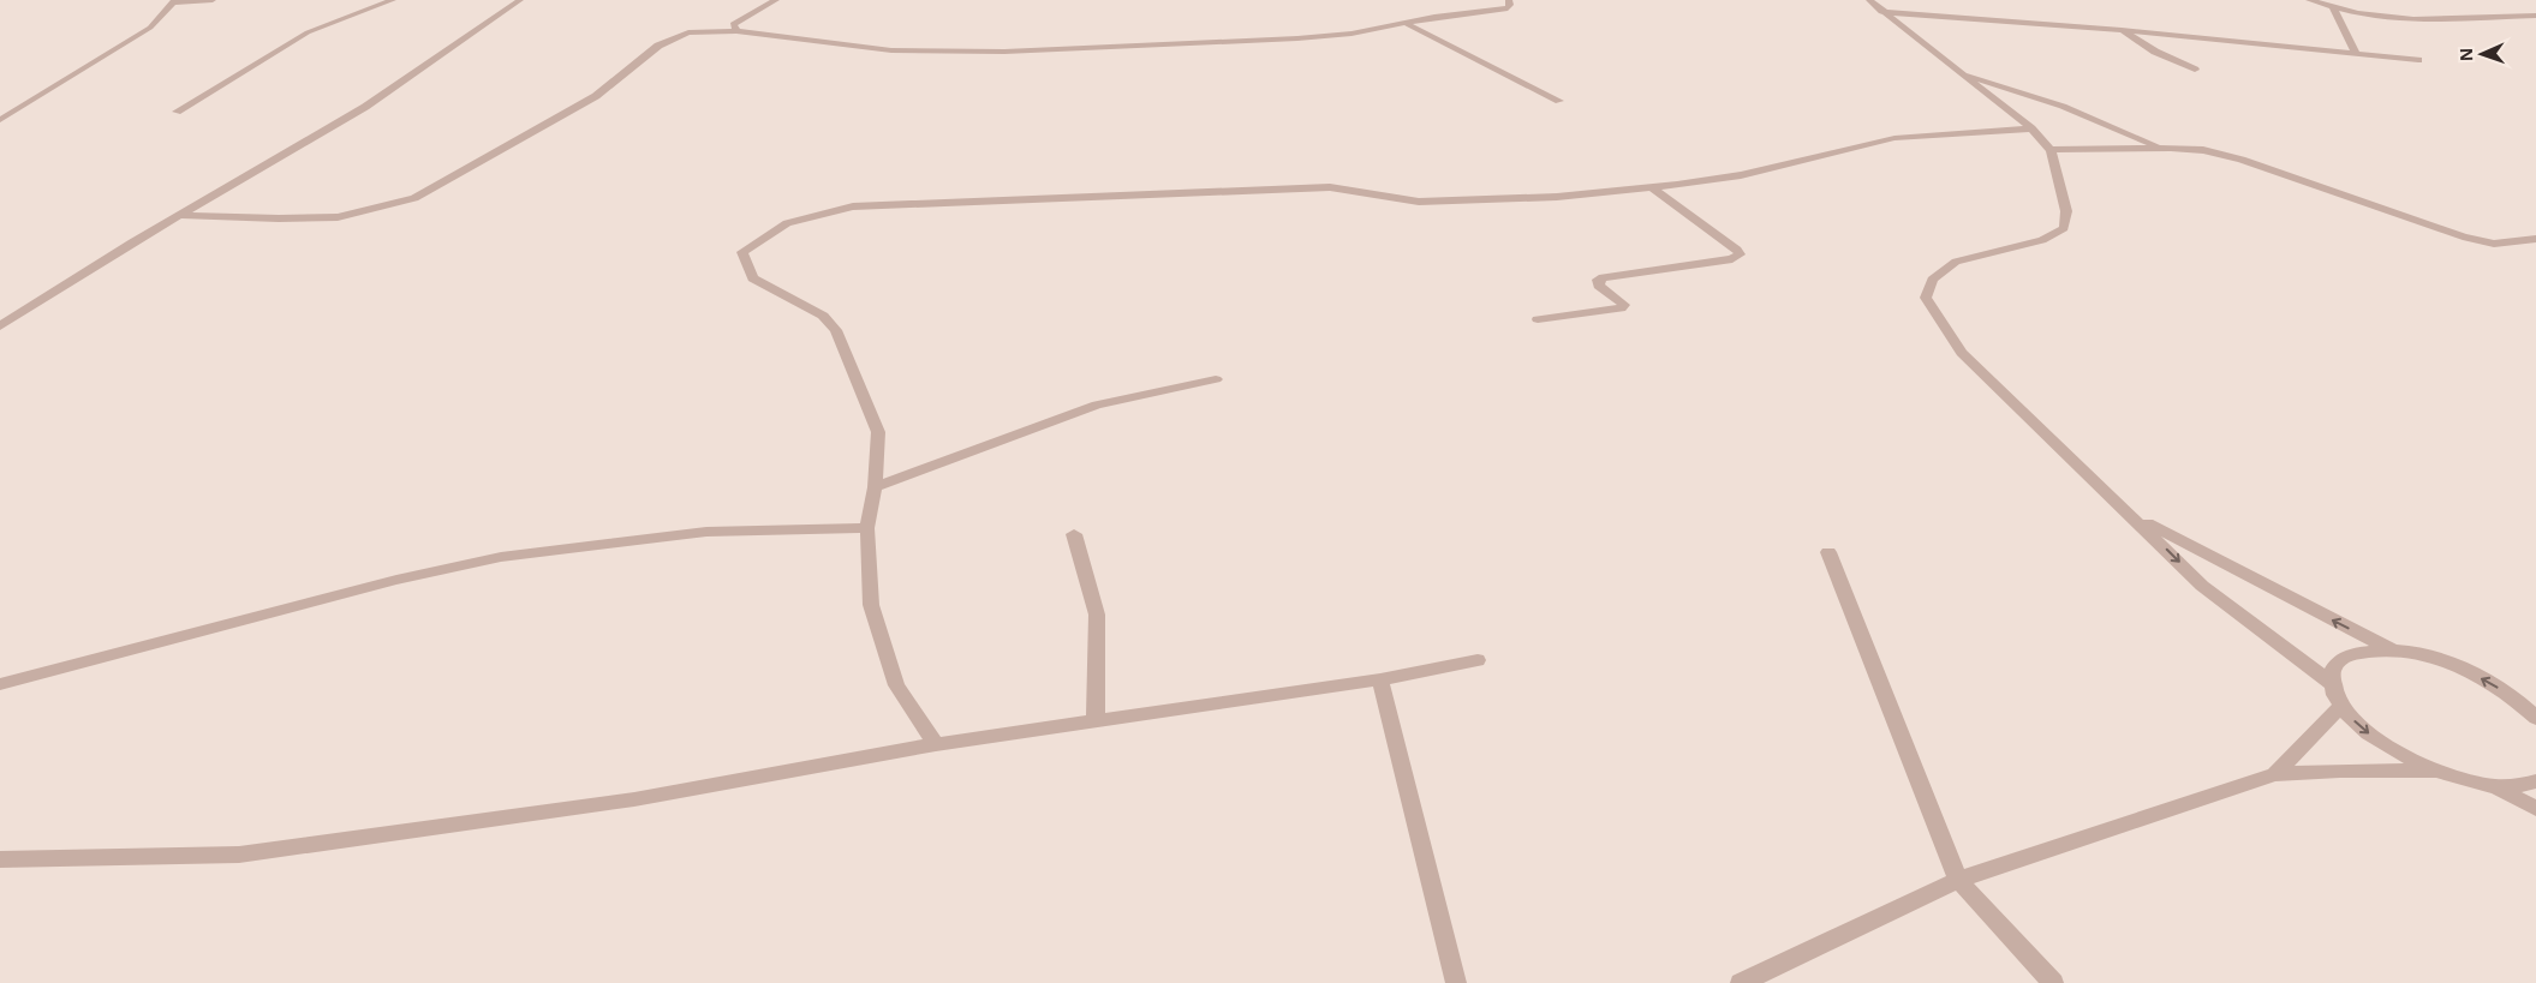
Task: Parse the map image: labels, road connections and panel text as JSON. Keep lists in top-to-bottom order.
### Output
{
  "north": "left"
}
